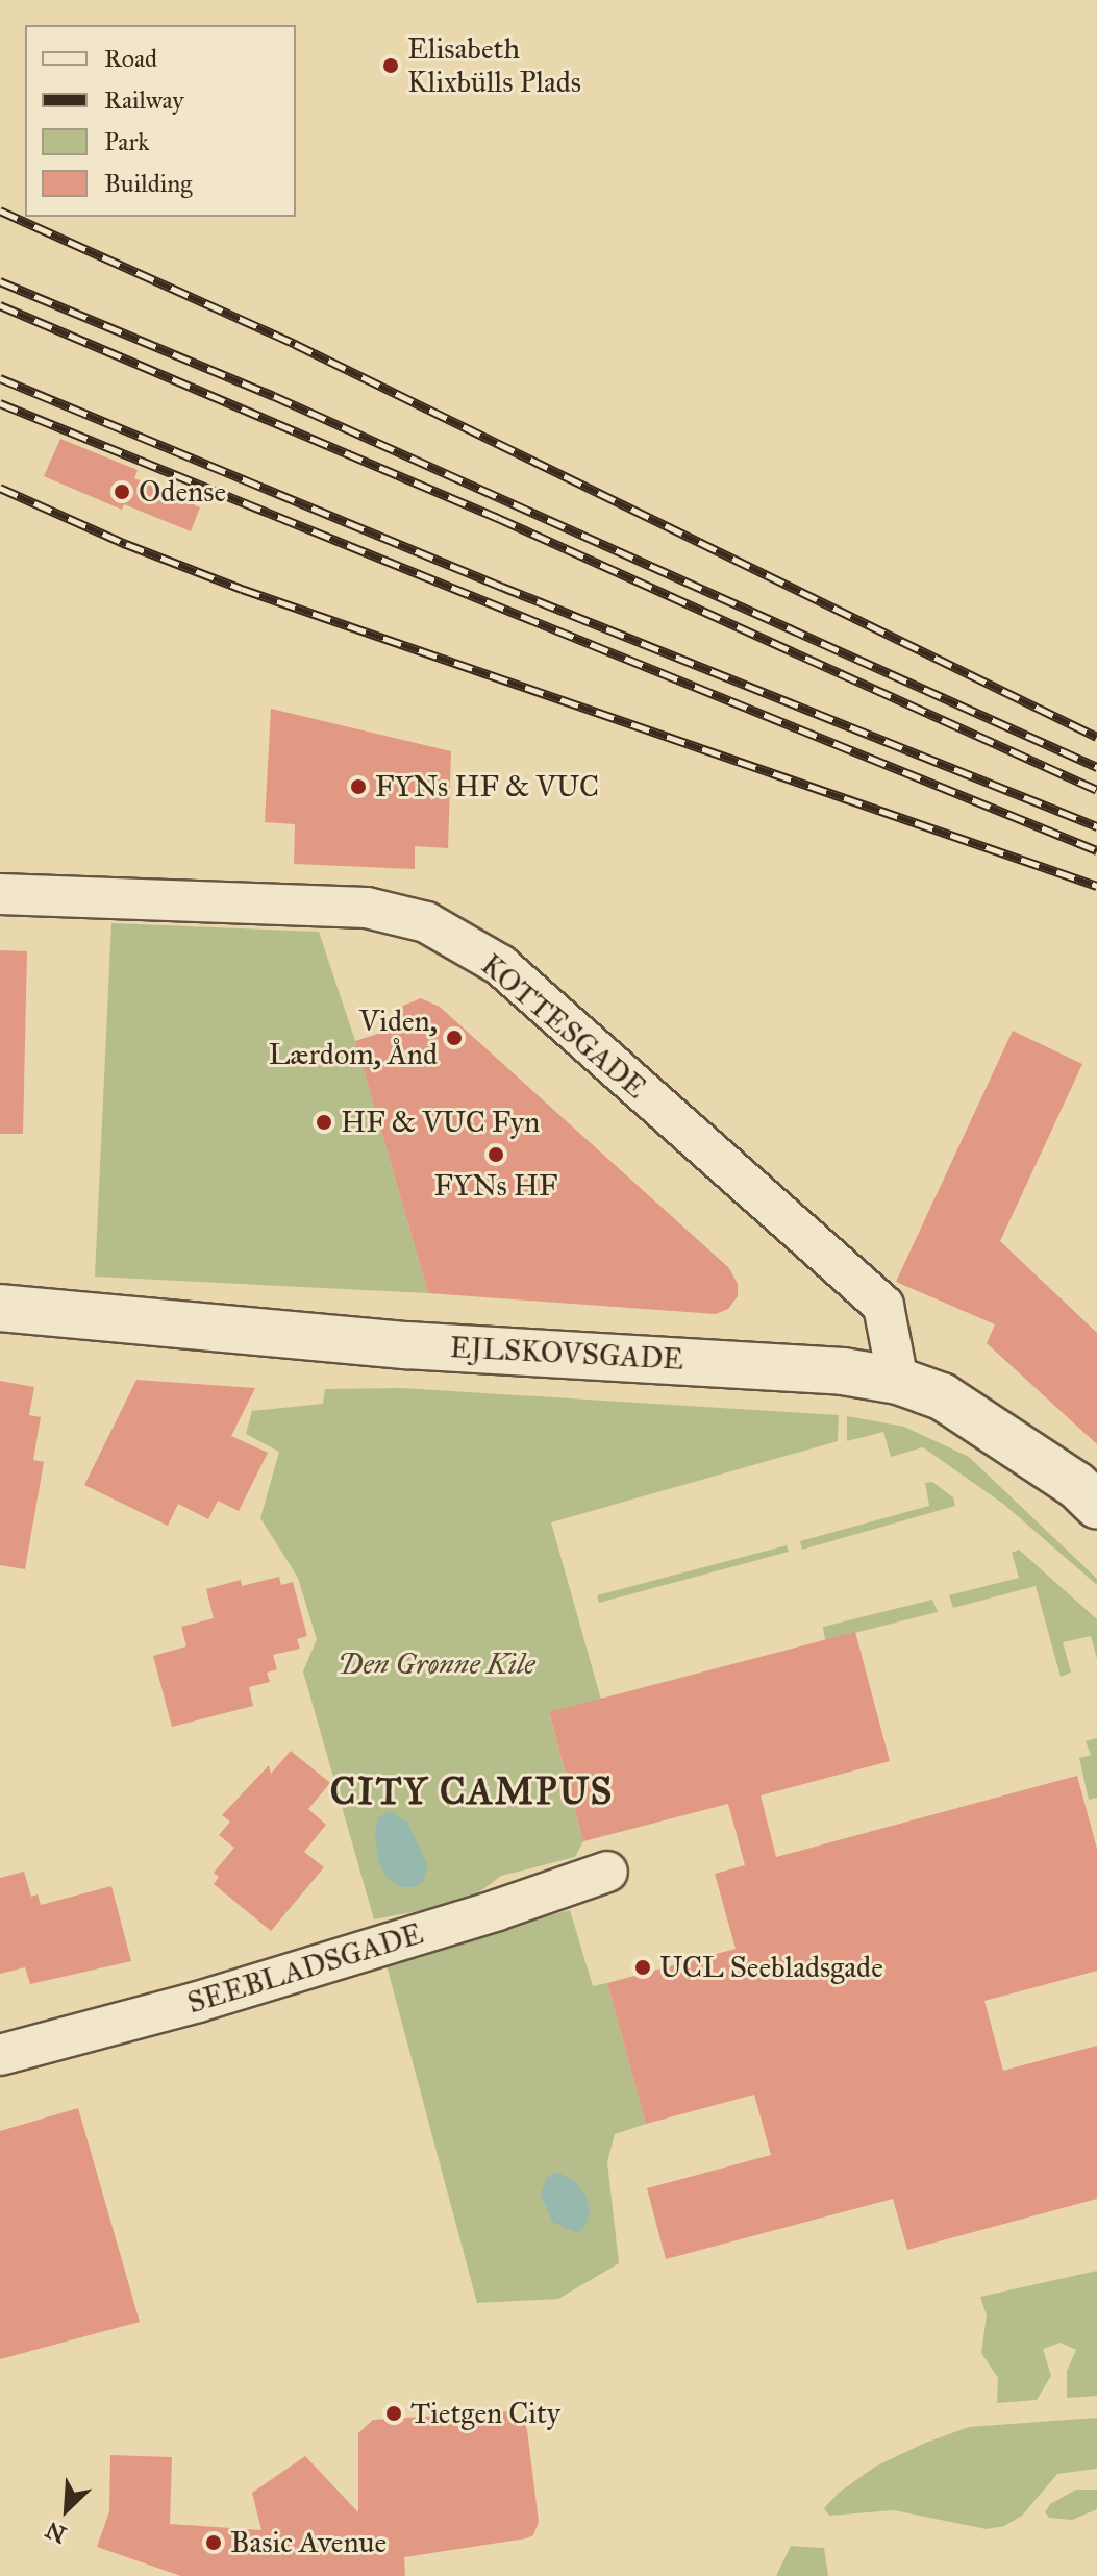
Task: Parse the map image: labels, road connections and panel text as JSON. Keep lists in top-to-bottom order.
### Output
{
  "streets": {
    "street": ["KOTTESGADE", "EJLSKOVSGADE", "SEEBLADSGADE"]
  },
  "crossings": [
    ["KOTTESGADE", "EJLSKOVSGADE"]
  ],
  "districts": ["CITY CAMPUS"],
  "parks": ["Den Grønne Kile"],
  "places": [
    "Elisabeth Klixbülls Plads",
    "Odense",
    "FYNs HF & VUC",
    "Viden, Lærdom, Ånd",
    "HF & VUC Fyn",
    "FYNs HF",
    "UCL Seebladsgade",
    "Tietgen City",
    "Basic Avenue"
  ],
  "legend": [
    "Road",
    "Railway",
    "Park",
    "Building"
  ],
  "north": "bottom left"
}
